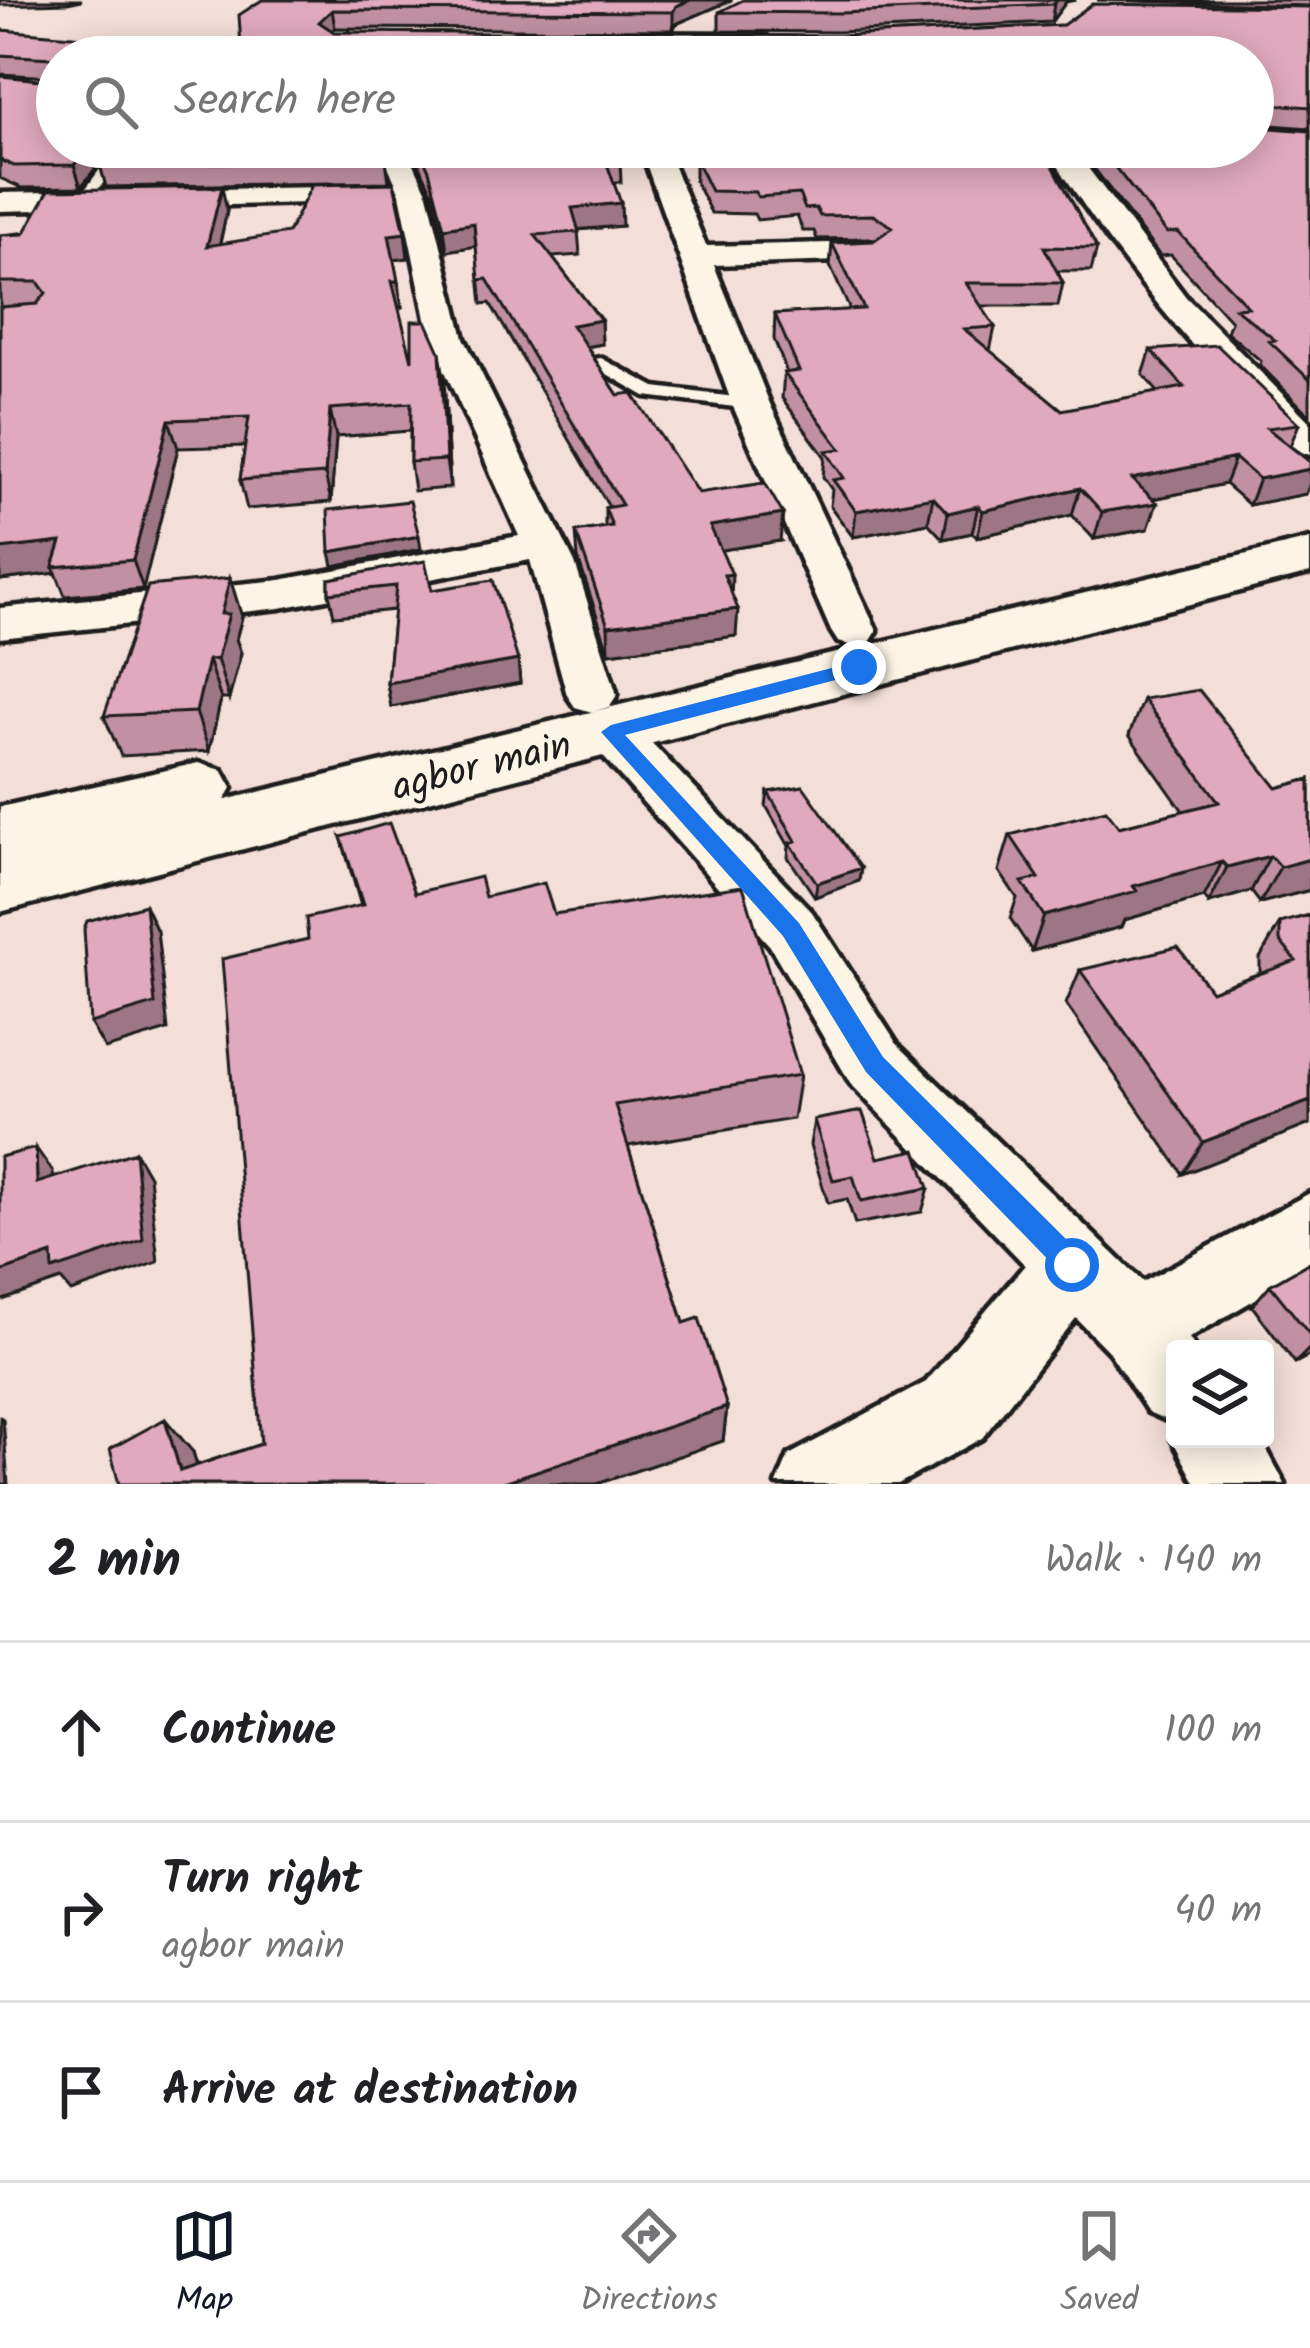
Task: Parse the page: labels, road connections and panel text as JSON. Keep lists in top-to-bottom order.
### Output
{
  "streets": {
    "main road": ["agbor main"]
  },
  "page": {
    "search": "Search here",
    "heading": ["2 min", "Walk · 140 m"],
    "list": [
      ["Continue", "100 m"],
      ["Turn right", "agbor main", "40 m"],
      "Arrive at destination"
    ],
    "nav": ["Map", "Directions", "Saved"]
  }
}
